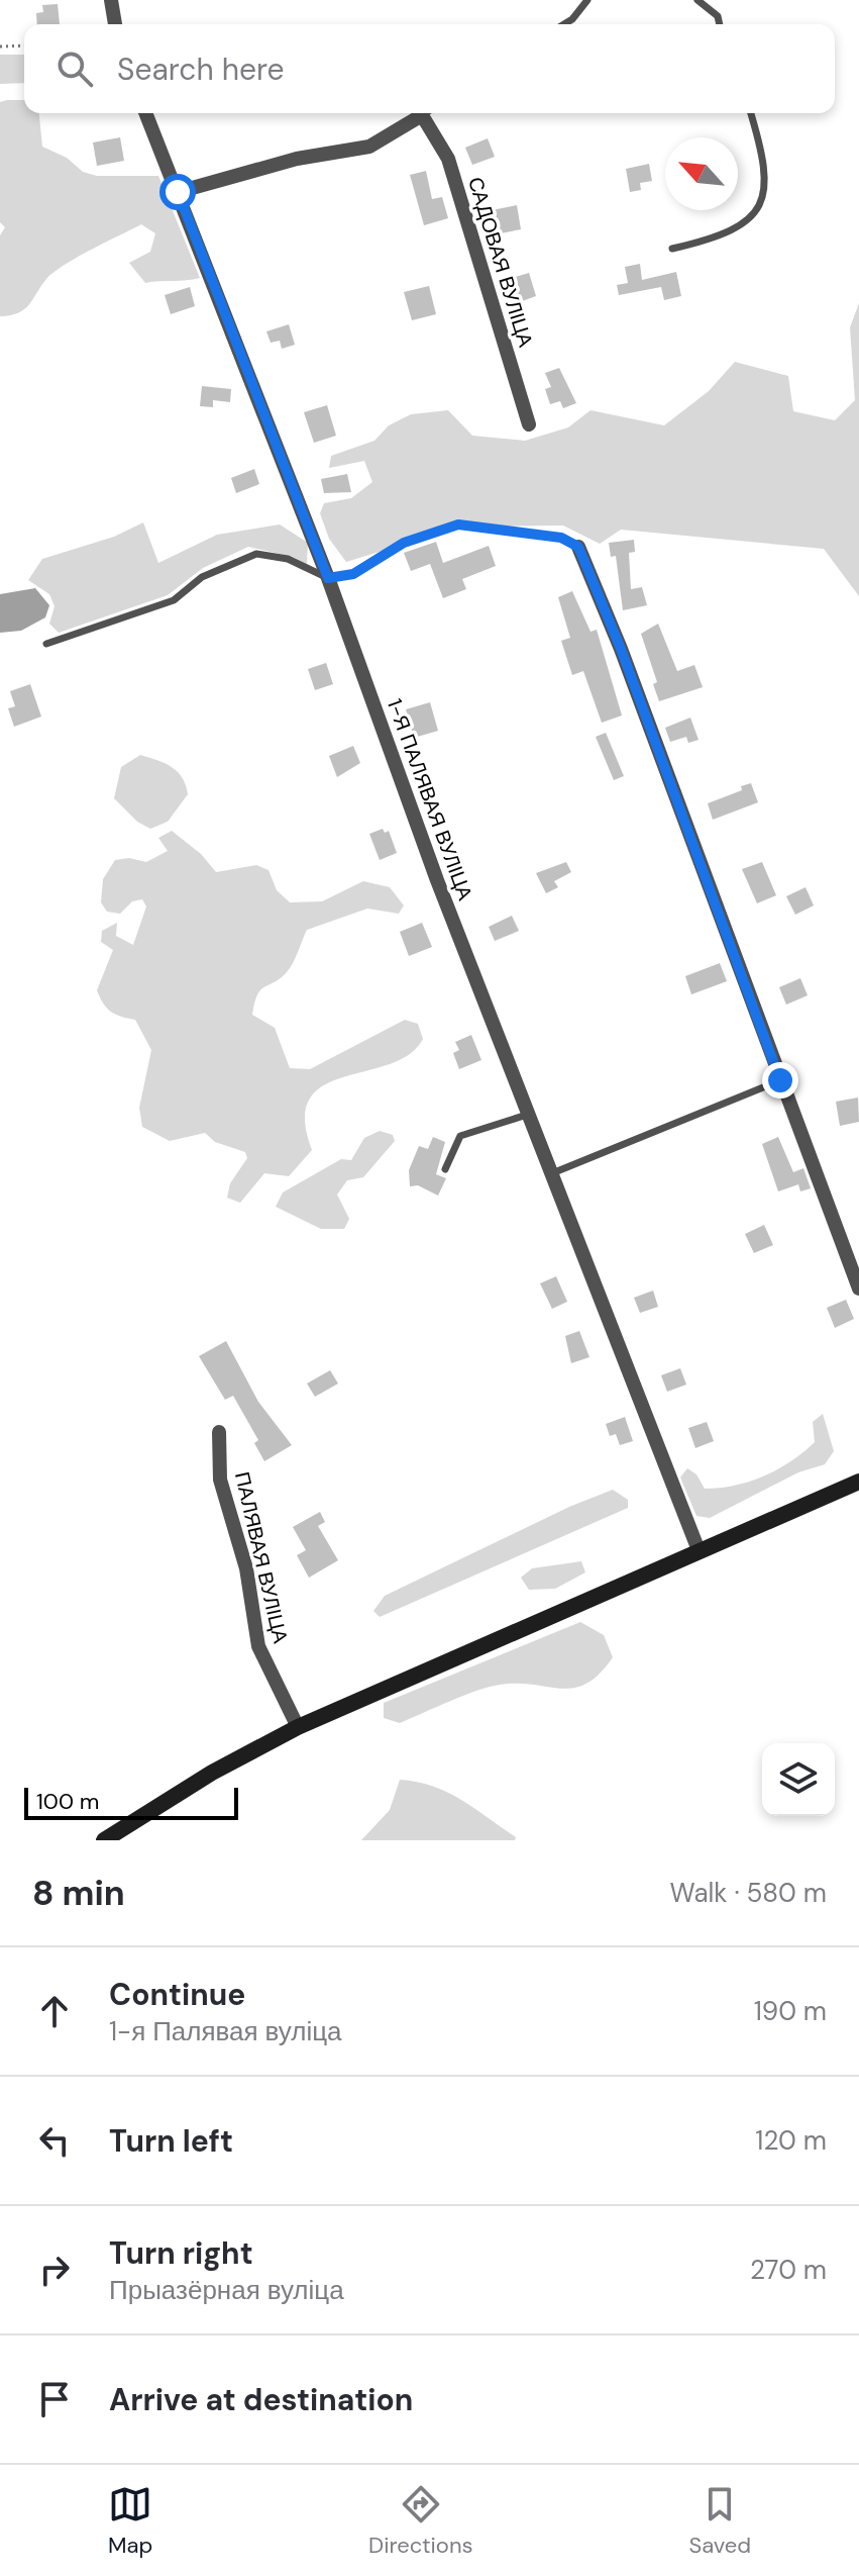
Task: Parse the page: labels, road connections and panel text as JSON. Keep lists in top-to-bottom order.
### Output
{
  "streets": {
    "street": ["САДОВАЯ ВУЛІЦА", "1-Я ПАЛЯВАЯ ВУЛІЦА", "ПАЛЯВАЯ ВУЛІЦА"]
  },
  "scale_bar": "100 m",
  "north": "top left",
  "page": {
    "search": "Search here",
    "scale": "100 m",
    "heading": ["8 min", "Walk · 580 m"],
    "list": [
      ["Continue", "1-я Палявая вуліца", "190 m"],
      ["Turn left", "120 m"],
      ["Turn right", "Прыазёрная вуліца", "270 m"],
      "Arrive at destination"
    ],
    "nav": ["Map", "Directions", "Saved"]
  }
}
